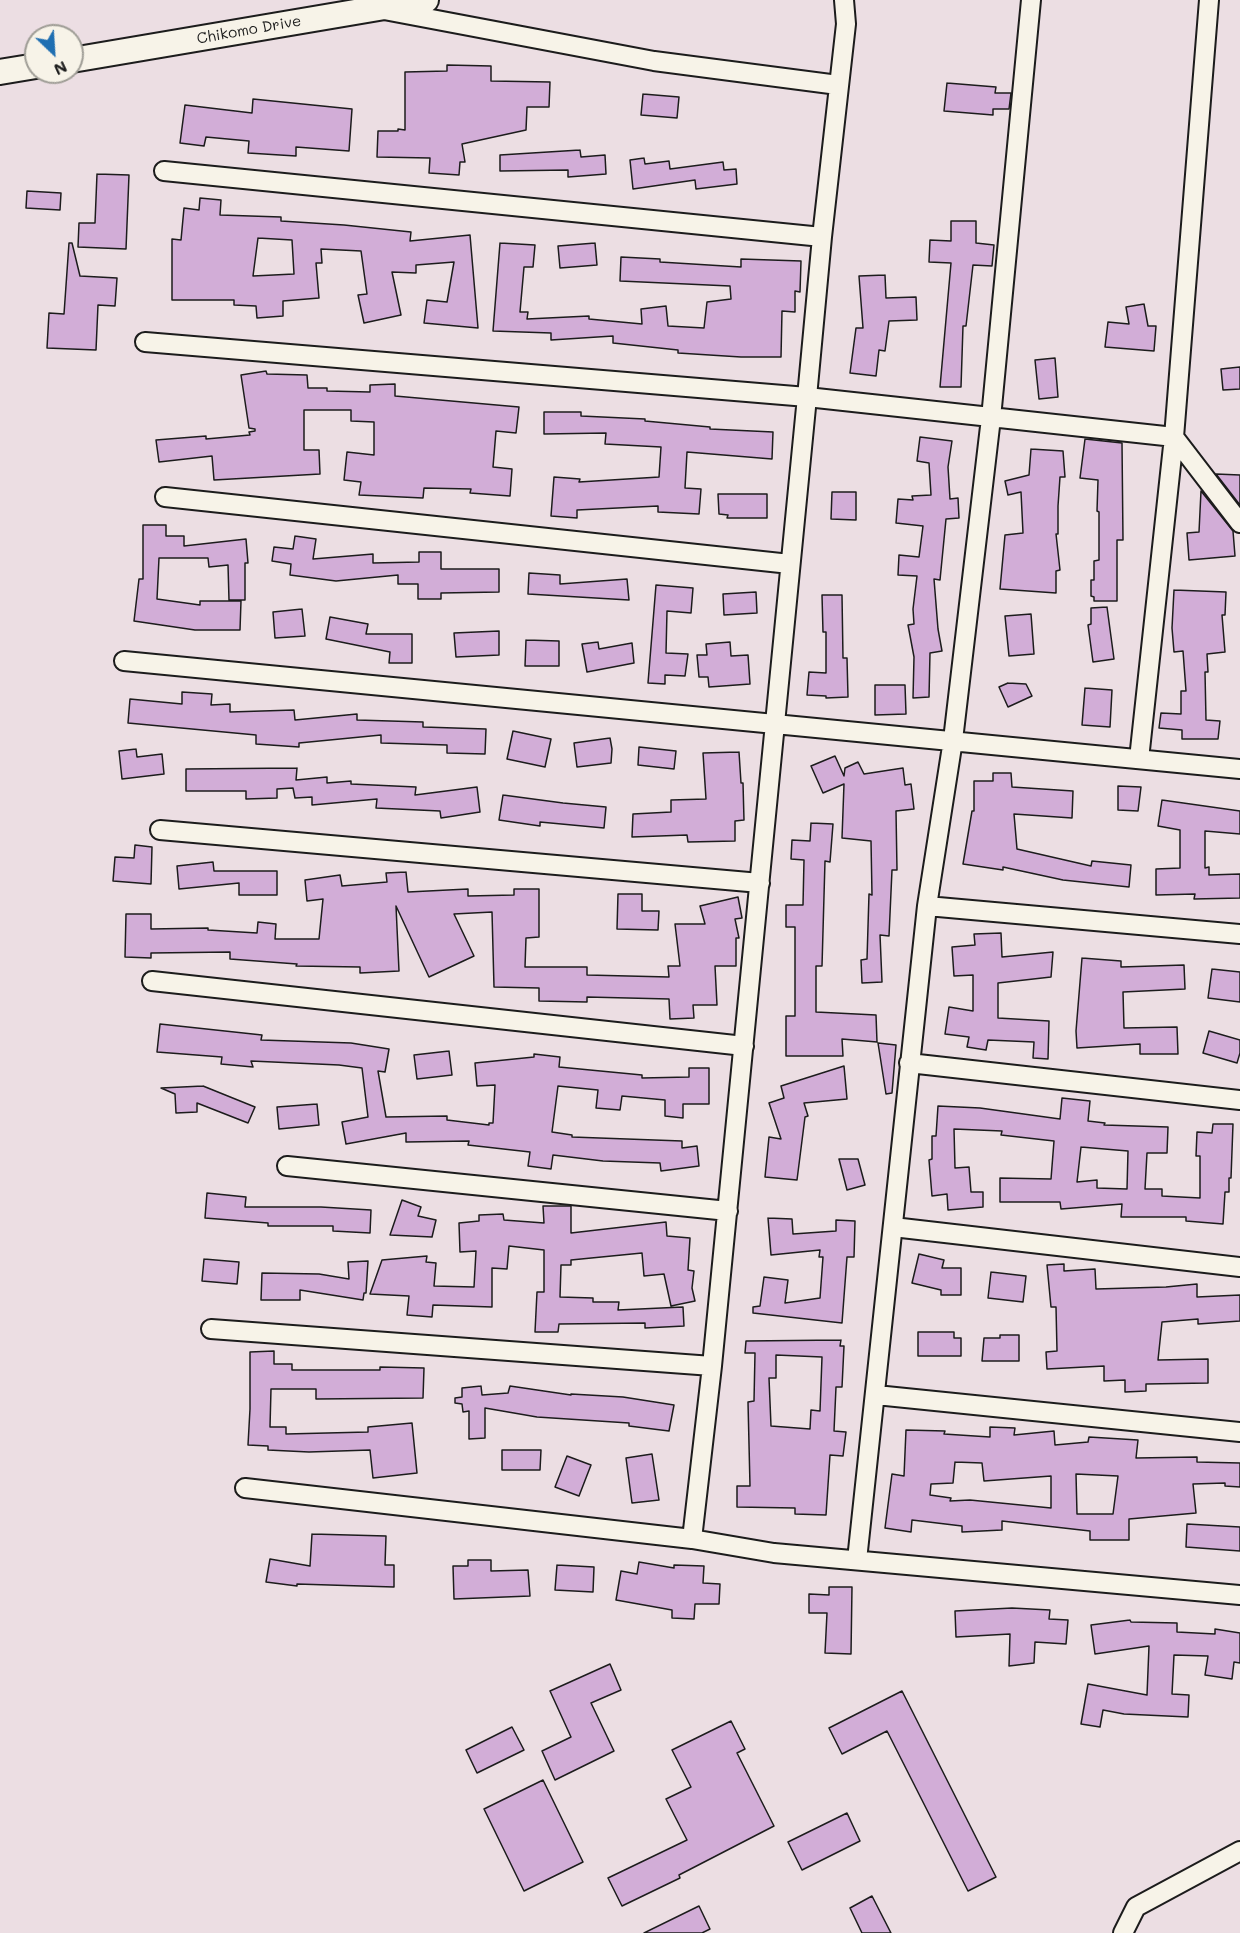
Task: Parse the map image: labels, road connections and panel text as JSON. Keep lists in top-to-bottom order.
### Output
{
  "streets": {
    "street": ["Chikomo Drive"]
  },
  "north": "bottom right"
}
